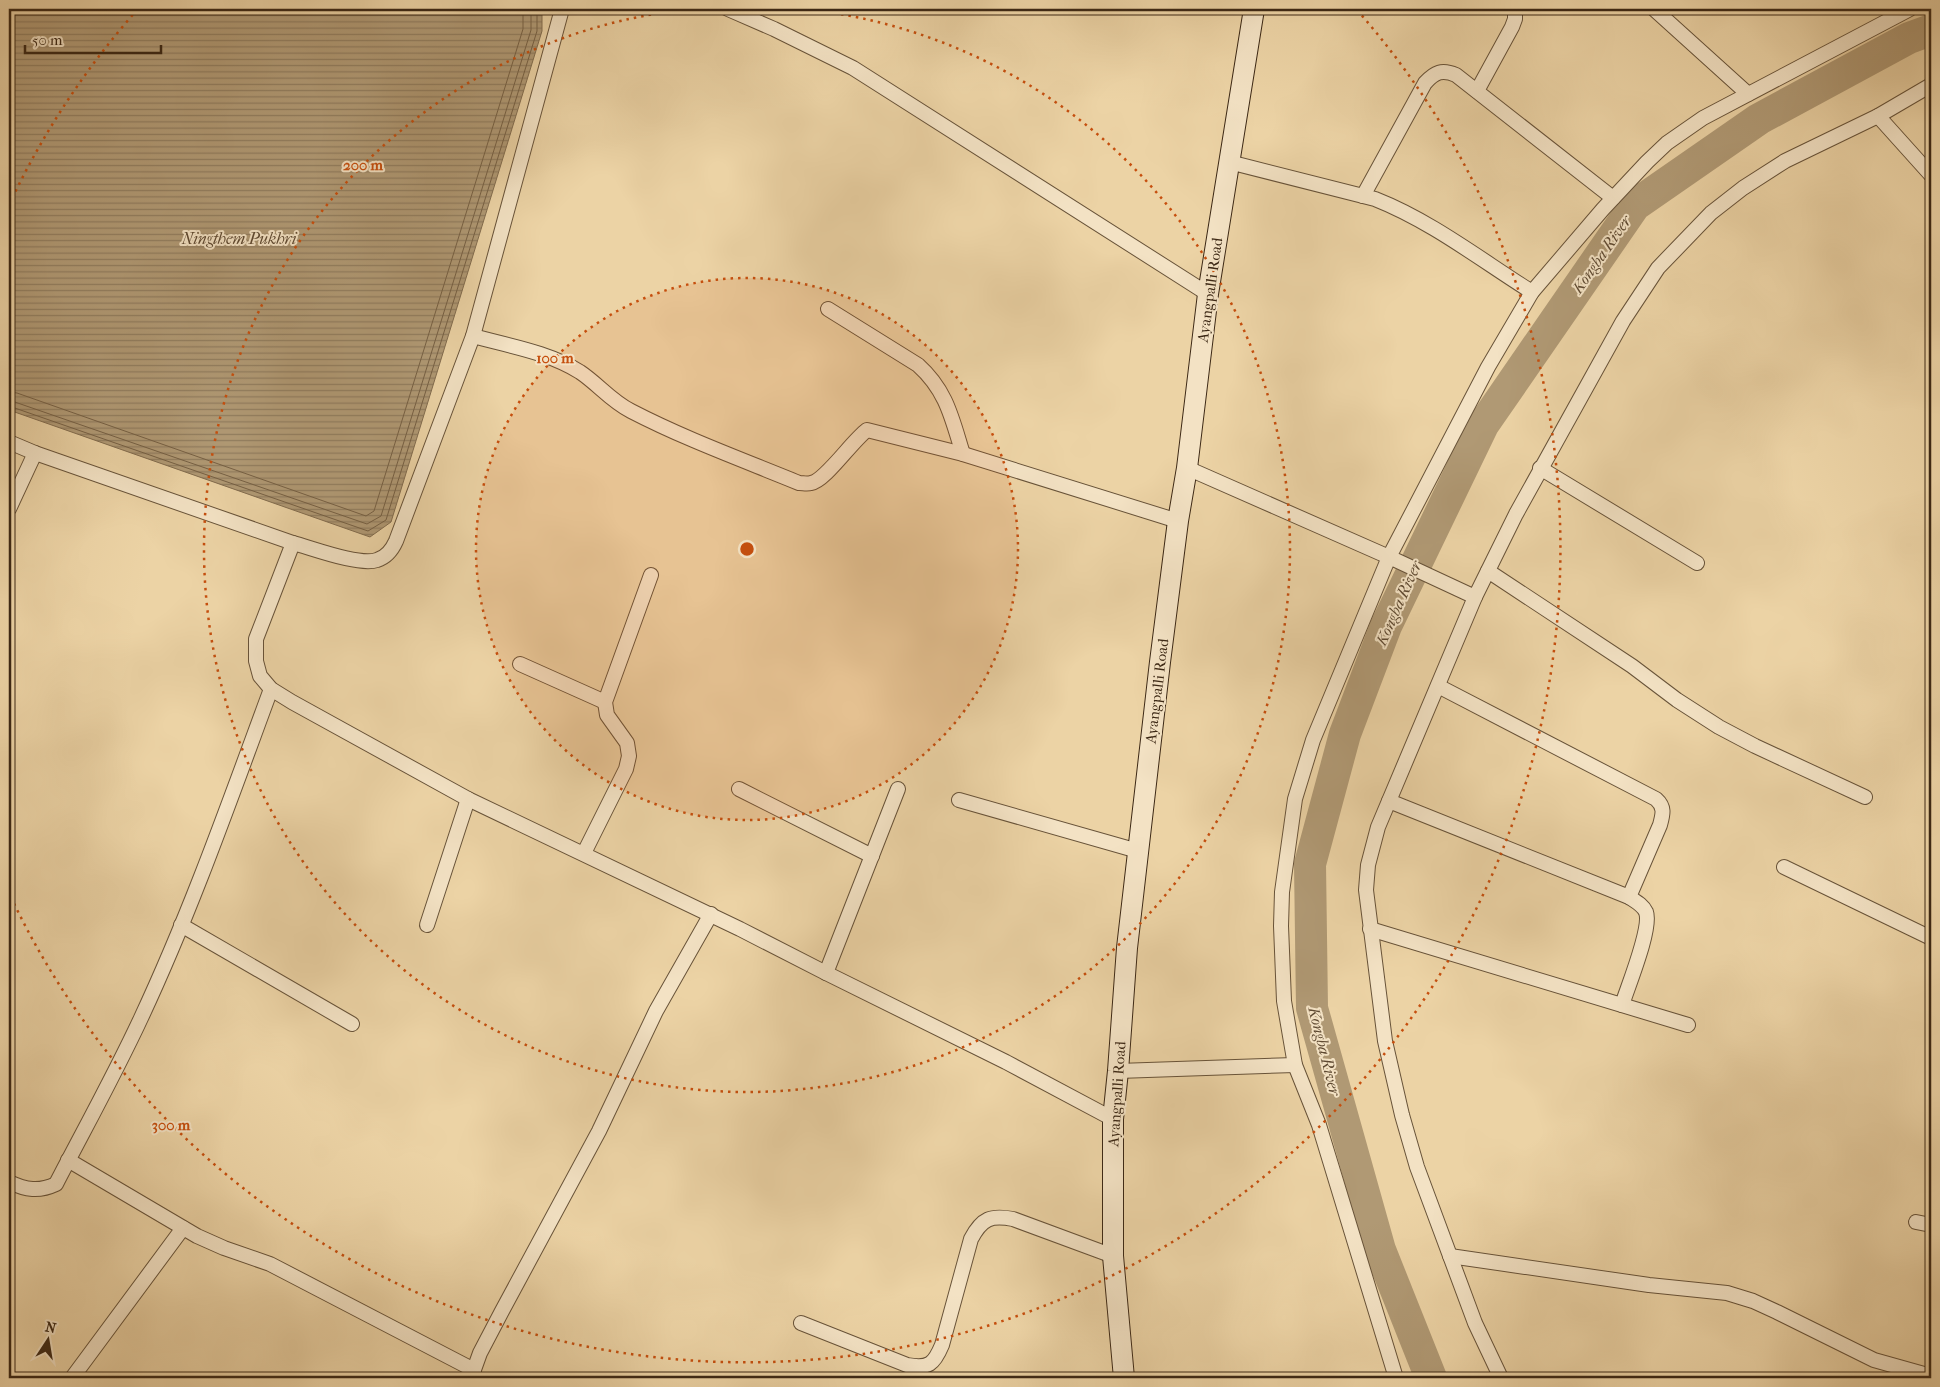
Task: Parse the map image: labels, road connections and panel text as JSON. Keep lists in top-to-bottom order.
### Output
{
  "streets": {
    "street": ["Ayangpalli Road"]
  },
  "water": ["Ningthem Pukhri", "Kongba River"],
  "scale_bar": "50 m",
  "north": "top",
  "rings": ["200 m", "100 m", "300 m"]
}
